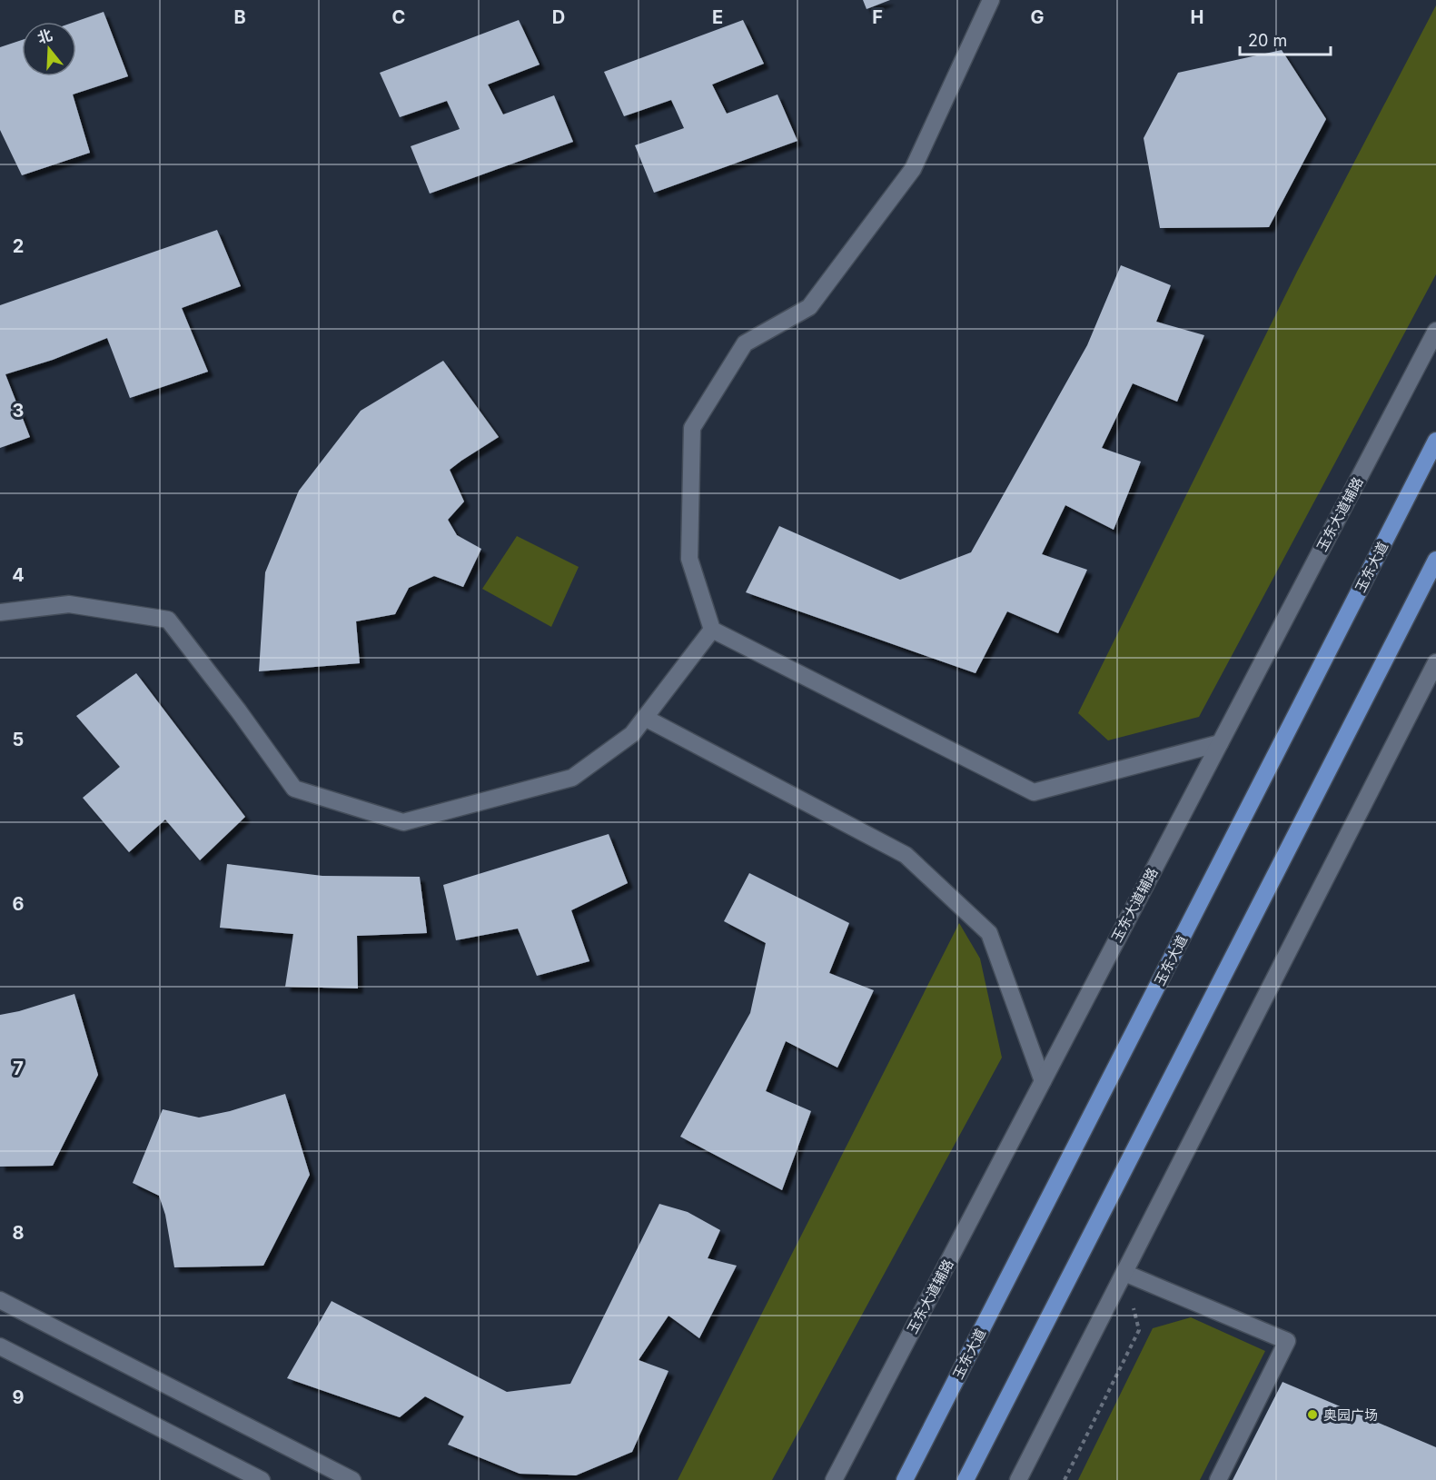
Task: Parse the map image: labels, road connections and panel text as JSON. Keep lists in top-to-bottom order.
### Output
{
  "streets": {
    "main road": ["玉东大道"],
    "street": ["玉东大道辅路"]
  },
  "places": ["奥园广场"],
  "scale_bar": "20 m",
  "north": "top",
  "grid": {
    "columns": [
      "B",
      "C",
      "D",
      "E",
      "F",
      "G",
      "H"
    ],
    "rows": [
      "2",
      "3",
      "4",
      "5",
      "6",
      "7",
      "8",
      "9"
    ]
  }
}
